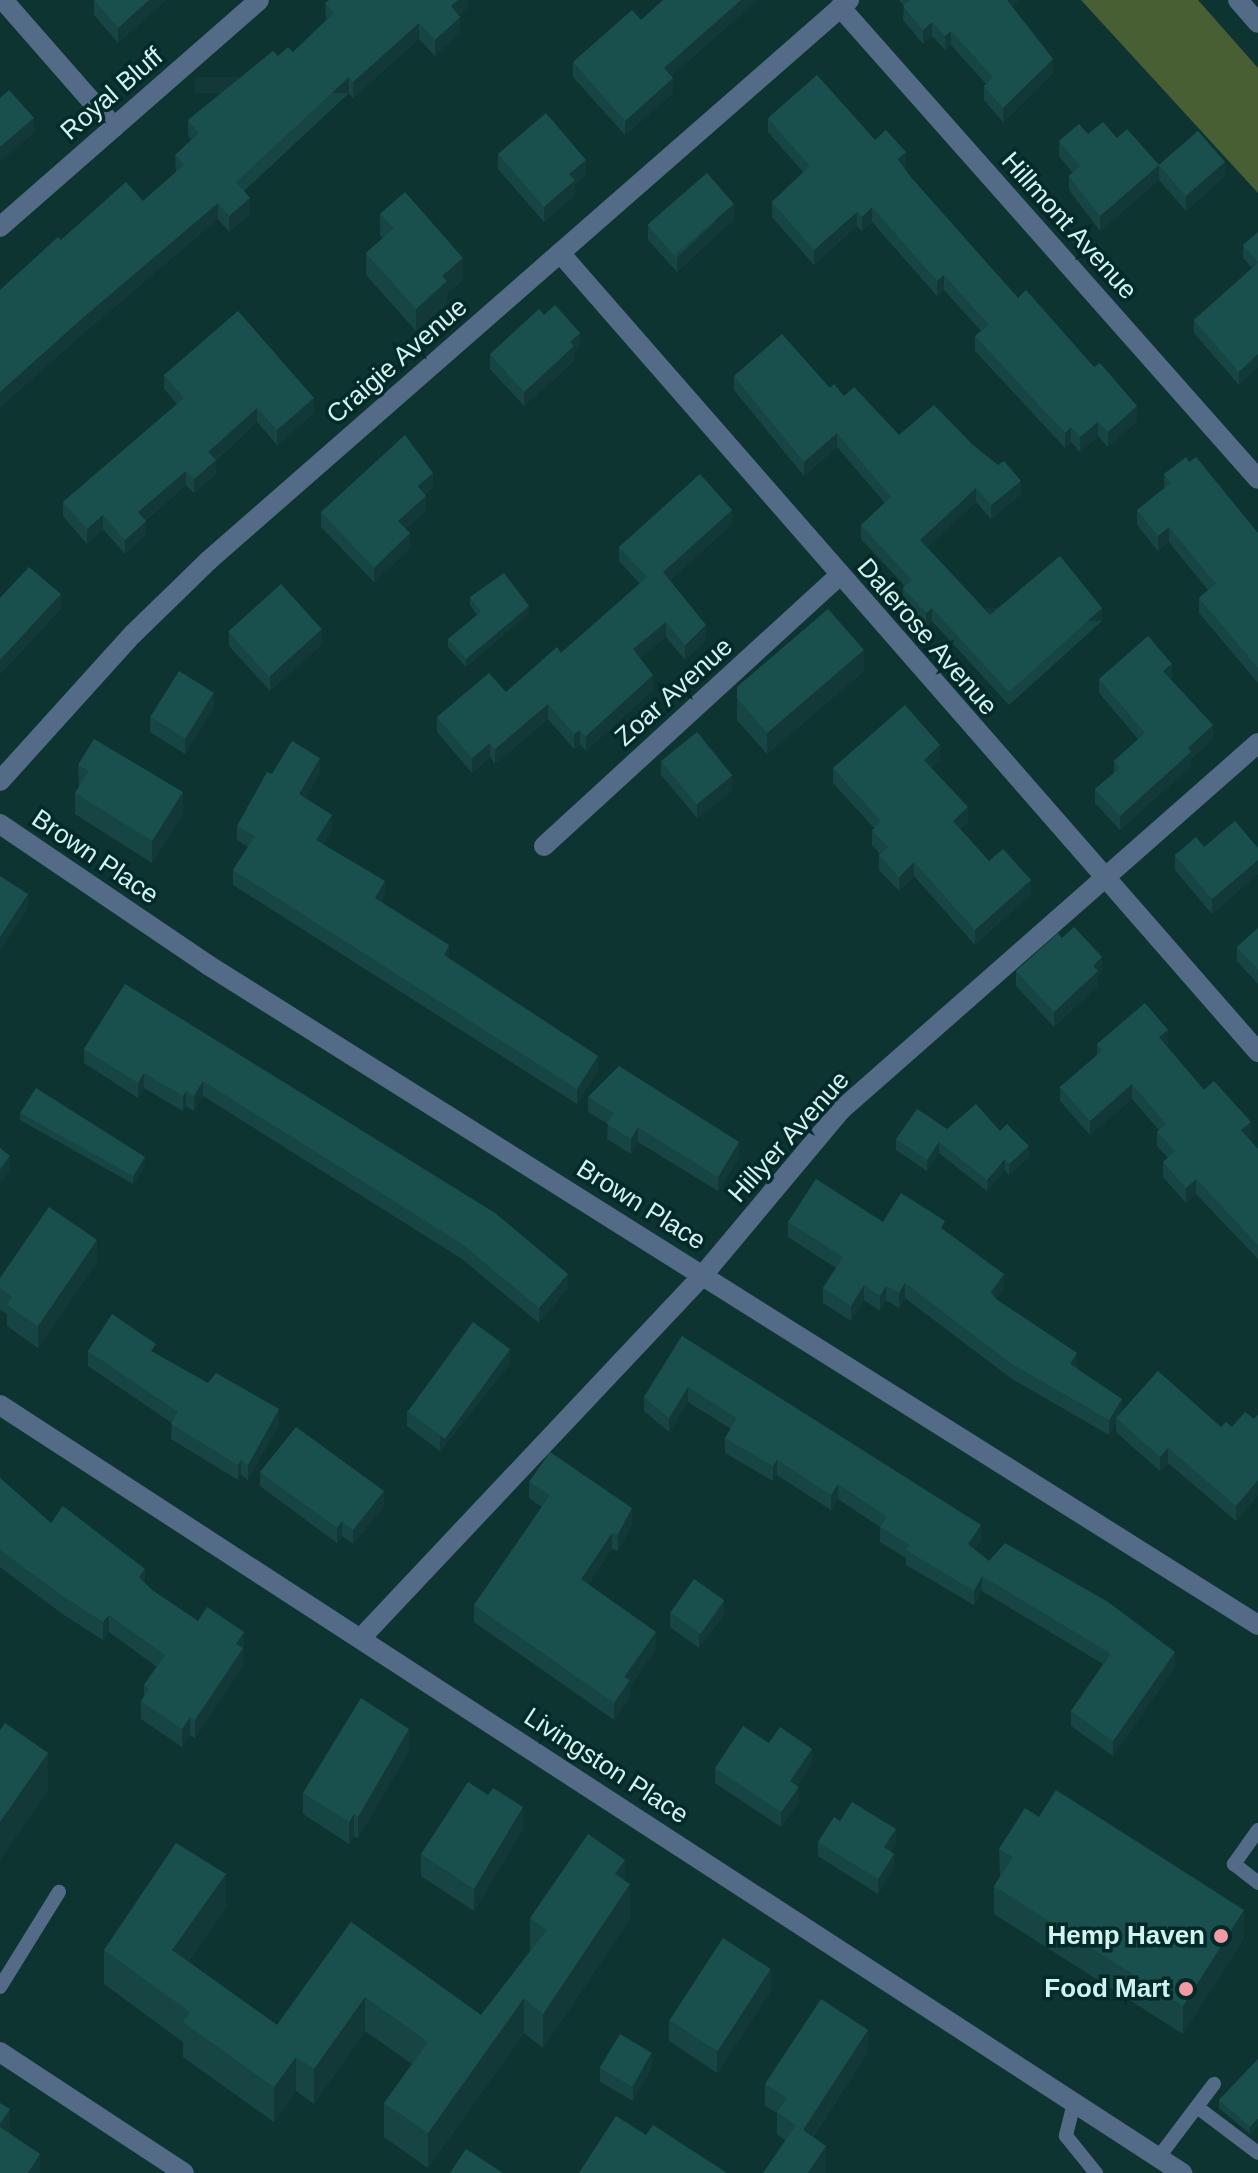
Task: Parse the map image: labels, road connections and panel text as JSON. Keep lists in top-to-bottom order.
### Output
{
  "streets": {
    "street": [
      "Royal Bluff",
      "Hillmont Avenue",
      "Craigie Avenue",
      "Dalerose Avenue",
      "Zoar Avenue",
      "Brown Place",
      "Hillyer Avenue",
      "Livingston Place"
    ]
  },
  "crossings": [
    ["Hillmont Avenue", "Craigie Avenue"],
    ["Craigie Avenue", "Dalerose Avenue"],
    ["Dalerose Avenue", "Zoar Avenue"],
    ["Dalerose Avenue", "Hillyer Avenue"],
    ["Brown Place", "Hillyer Avenue"],
    ["Hillyer Avenue", "Livingston Place"]
  ],
  "places": ["Hemp Haven", "Food Mart"]
}
